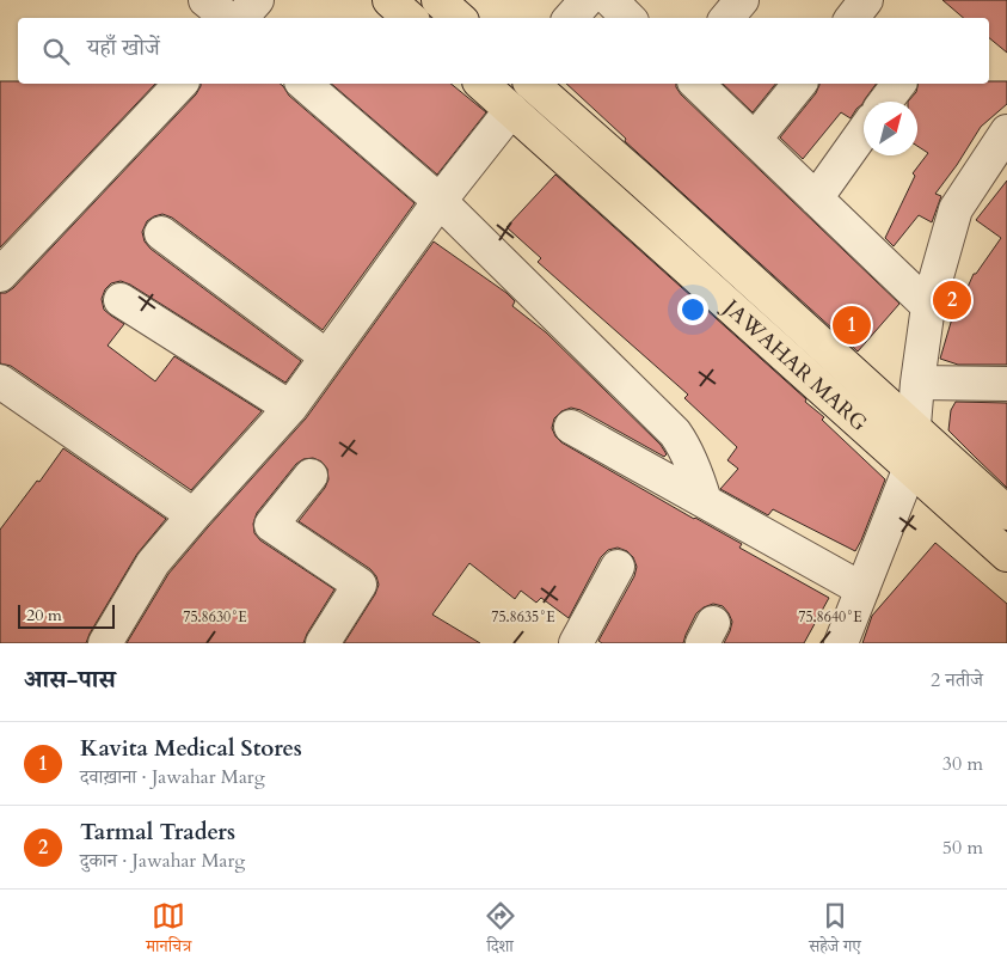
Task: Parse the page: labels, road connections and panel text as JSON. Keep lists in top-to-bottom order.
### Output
{
  "streets": {
    "main road": ["JAWAHAR MARG"]
  },
  "scale_bar": "20 m",
  "north": "top right",
  "page": {
    "search": "यहाँ खोजें",
    "pins": ["2", "1"],
    "scale": "20 m",
    "heading": ["आस-पास", "2 नतीजे"],
    "list": [
      {
        "mark": "1",
        "name": "Kavita Medical Stores",
        "note": "दवाख़ाना · Jawahar Marg",
        "value": "30 m"
      },
      {
        "mark": "2",
        "name": "Tarmal Traders",
        "note": "दुकान · Jawahar Marg",
        "value": "50 m"
      }
    ],
    "nav": ["मानचित्र", "दिशा", "सहेजे गए"]
  },
  "coordinates": ["75.8630°E", "75.8635°E", "75.8640°E"]
}
